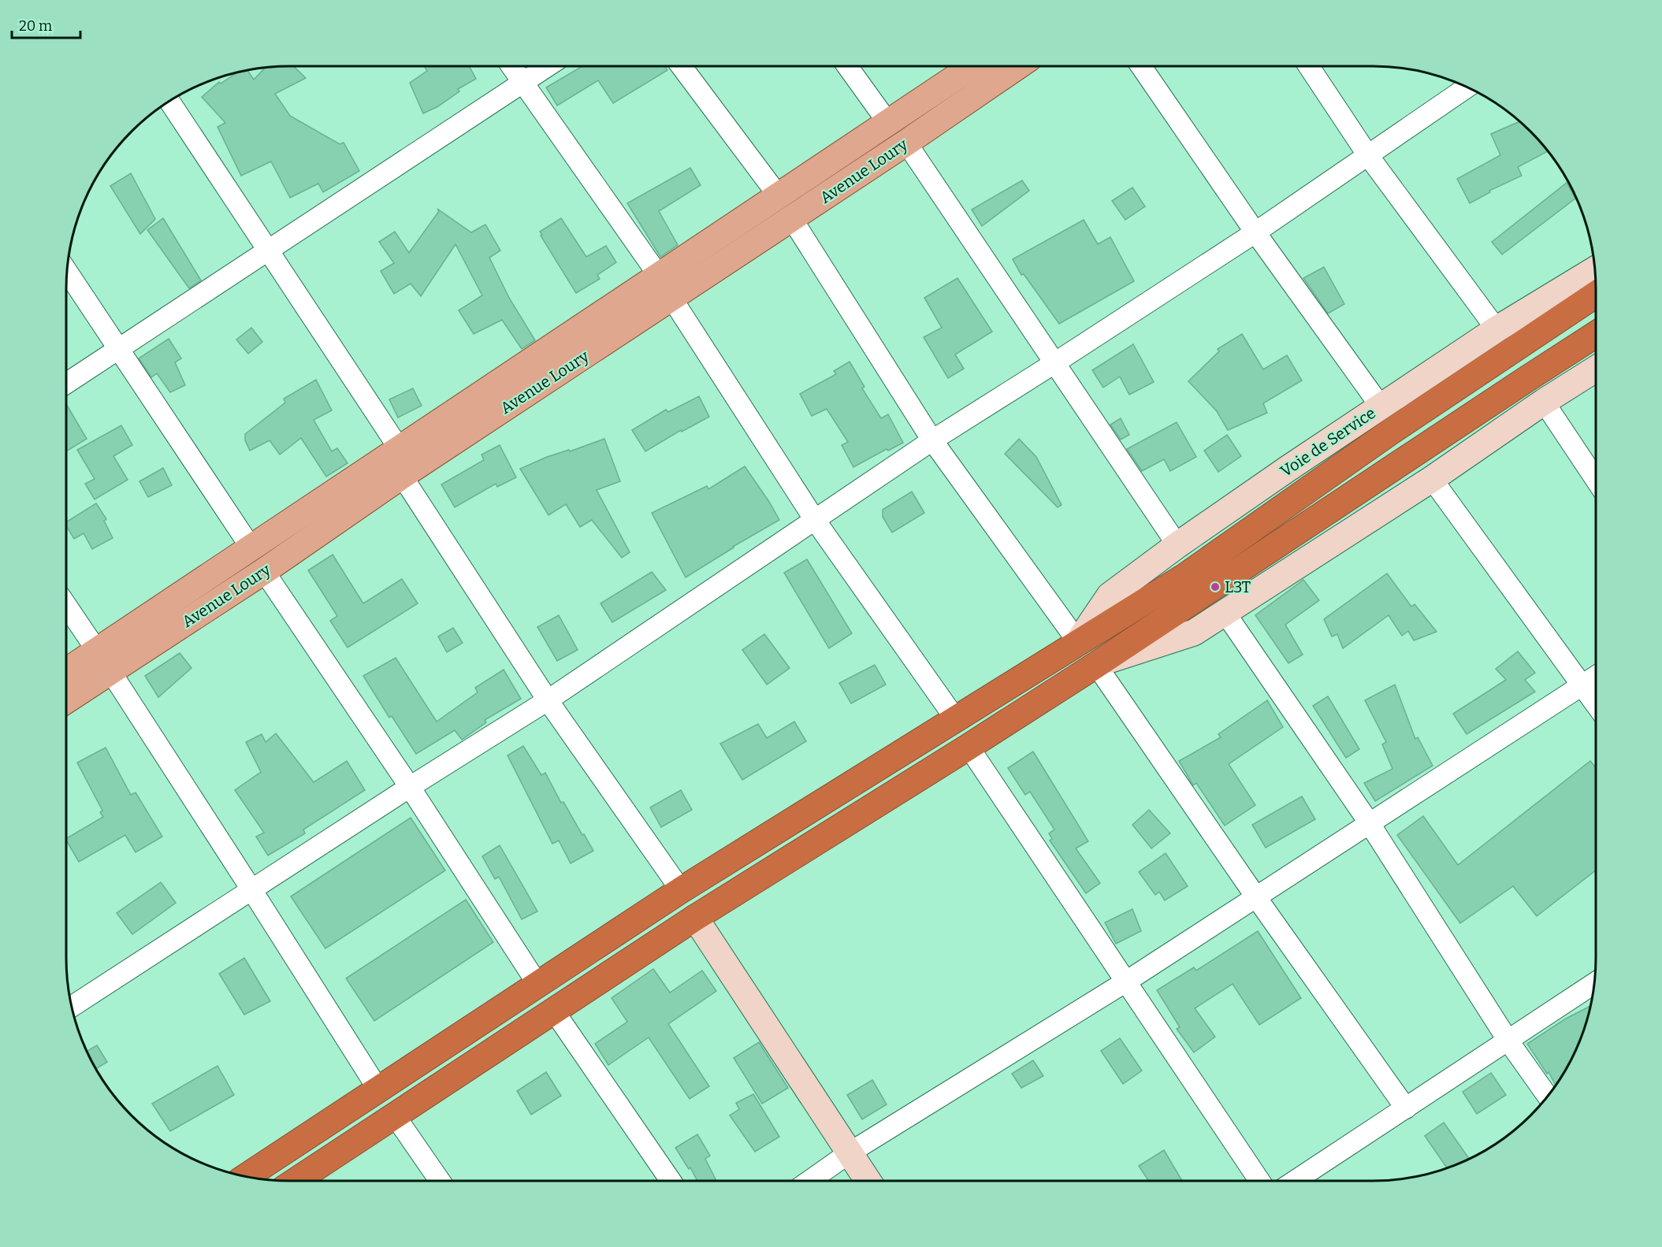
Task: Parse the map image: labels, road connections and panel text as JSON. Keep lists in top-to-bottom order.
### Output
{
  "streets": {
    "main road": ["Avenue Loury", "Voie de Service"]
  },
  "places": ["L3T"],
  "scale_bar": "20 m"
}
